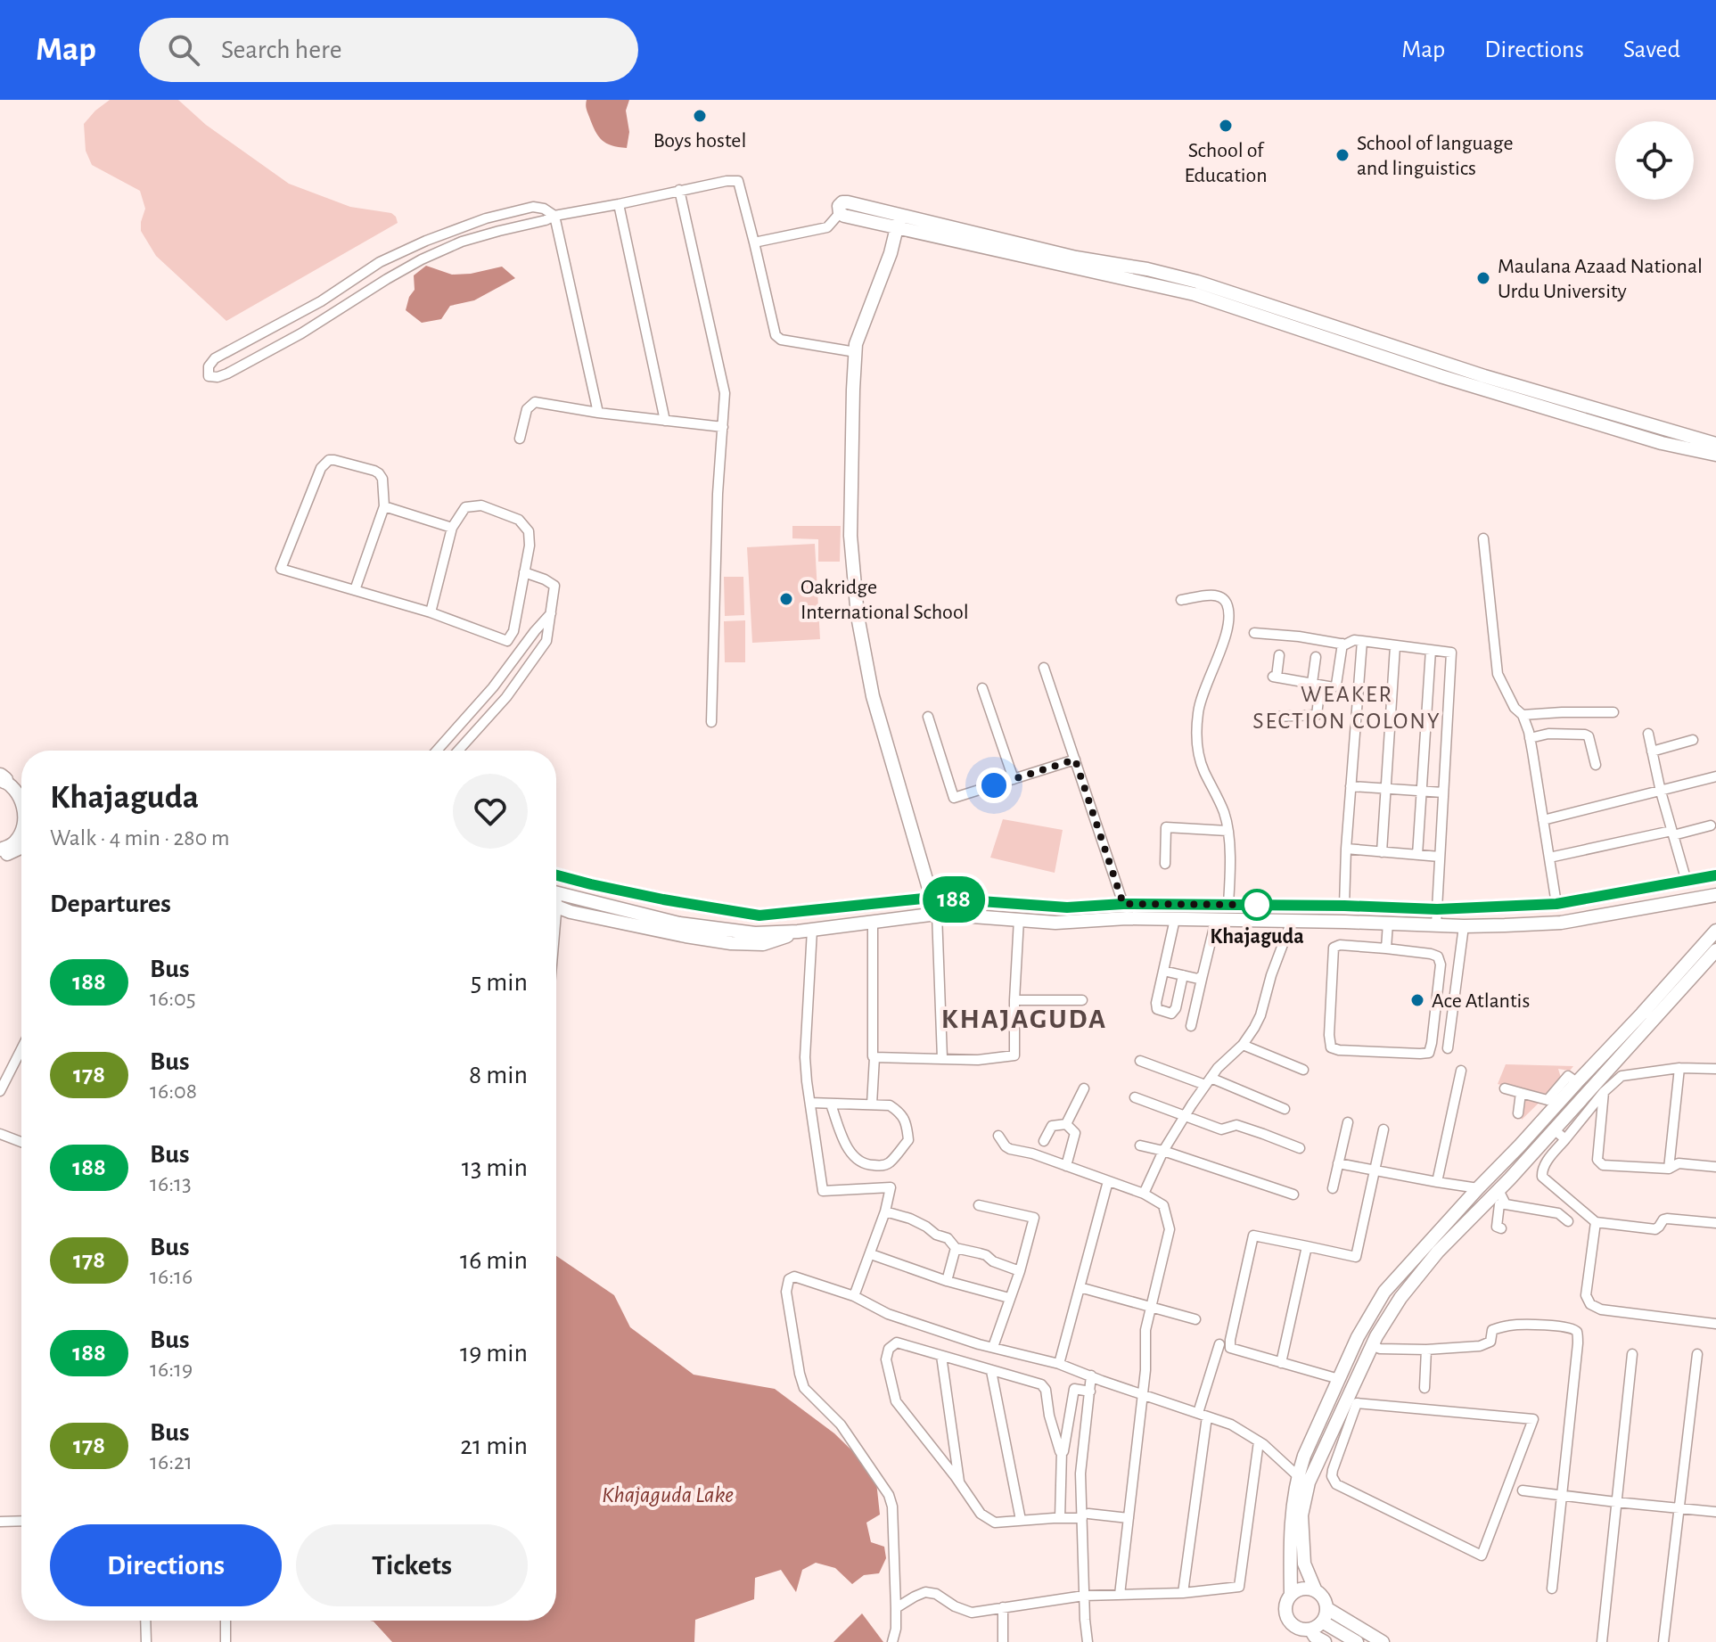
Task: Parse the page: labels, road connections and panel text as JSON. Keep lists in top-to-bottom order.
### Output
{
  "districts": ["WEAKER SECTION COLONY", "KHAJAGUDA"],
  "water": ["Khajaguda Lake"],
  "places": [
    "Boys hostel",
    "School of Education",
    "School of language and linguistics",
    "Maulana Azaad National Urdu University",
    "Oakridge International School",
    "Khajaguda",
    "Ace Atlantis"
  ],
  "lines": ["bus line 188"],
  "page": {
    "header": "Map",
    "search": "Search here",
    "nav": ["Map", "Directions", "Saved"],
    "on_map": "188",
    "heading": [
      ["Khajaguda", "Walk · 4 min · 280 m"],
      "Departures"
    ],
    "list": [
      {
        "mark": "188",
        "name": "Bus",
        "note": "16:05",
        "value": "5 min"
      },
      {
        "mark": "178",
        "name": "Bus",
        "note": "16:08",
        "value": "8 min"
      },
      {
        "mark": "188",
        "name": "Bus",
        "note": "16:13",
        "value": "13 min"
      },
      {
        "mark": "178",
        "name": "Bus",
        "note": "16:16",
        "value": "16 min"
      },
      {
        "mark": "188",
        "name": "Bus",
        "note": "16:19",
        "value": "19 min"
      },
      {
        "mark": "178",
        "name": "Bus",
        "note": "16:21",
        "value": "21 min"
      }
    ],
    "buttons": ["Directions", "Tickets"]
  }
}
